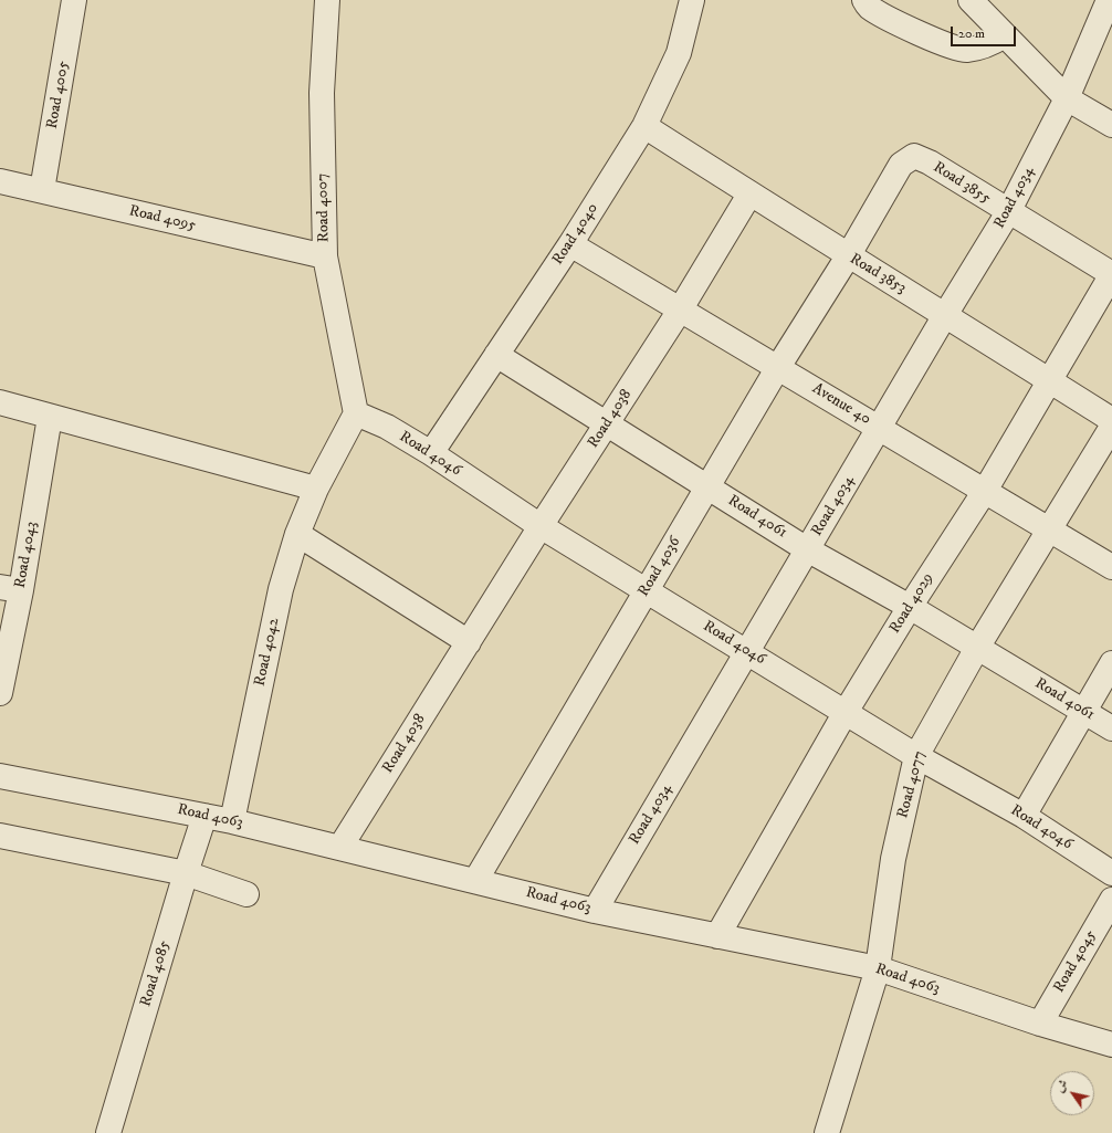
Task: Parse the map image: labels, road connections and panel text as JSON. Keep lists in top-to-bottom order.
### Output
{
  "streets": {
    "street": [
      "Road 4005",
      "Road 3855",
      "Road 4034",
      "Road 4007",
      "Road 4095",
      "Road 4040",
      "Road 3853",
      "Avenue 40",
      "Road 4038",
      "Road 4046",
      "Road 4061",
      "Road 4043",
      "Road 4036",
      "Road 4029",
      "Road 4042",
      "Road 4077",
      "Road 4063",
      "Road 4045",
      "Road 4085"
    ]
  },
  "crossings": [
    ["Road 4005", "Road 4095"],
    ["Road 3855", "Road 4034"],
    ["Road 3855", "Road 3853"],
    ["Road 3855", "Road 4036"],
    ["Road 3855", "Road 4029"],
    ["Road 4034", "Road 3853"],
    ["Road 4034", "Avenue 40"],
    ["Road 4034", "Road 4046"],
    ["Road 4034", "Road 4061"],
    ["Road 4034", "Road 4063"],
    ["Road 4007", "Road 4095"],
    ["Road 4007", "Road 4046"],
    ["Road 4007", "Road 4042"],
    ["Road 4040", "Road 3853"],
    ["Road 4040", "Avenue 40"],
    ["Road 4040", "Road 4046"],
    ["Road 4040", "Road 4061"],
    ["Road 3853", "Road 4038"],
    ["Road 3853", "Road 4036"],
    ["Road 3853", "Road 4029"],
    ["Avenue 40", "Road 4038"],
    ["Avenue 40", "Road 4036"],
    ["Avenue 40", "Road 4029"],
    ["Avenue 40", "Road 4077"],
    ["Road 4038", "Road 4046"],
    ["Road 4038", "Road 4061"],
    ["Road 4038", "Road 4063"],
    ["Road 4046", "Road 4036"],
    ["Road 4046", "Road 4029"],
    ["Road 4046", "Road 4042"],
    ["Road 4046", "Road 4077"],
    ["Road 4061", "Road 4036"],
    ["Road 4061", "Road 4029"],
    ["Road 4061", "Road 4077"],
    ["Road 4036", "Road 4063"],
    ["Road 4029", "Road 4063"],
    ["Road 4042", "Road 4063"],
    ["Road 4077", "Road 4063"],
    ["Road 4063", "Road 4045"],
    ["Road 4063", "Road 4085"]
  ],
  "scale_bar": "20 m",
  "north": "top left"
}
